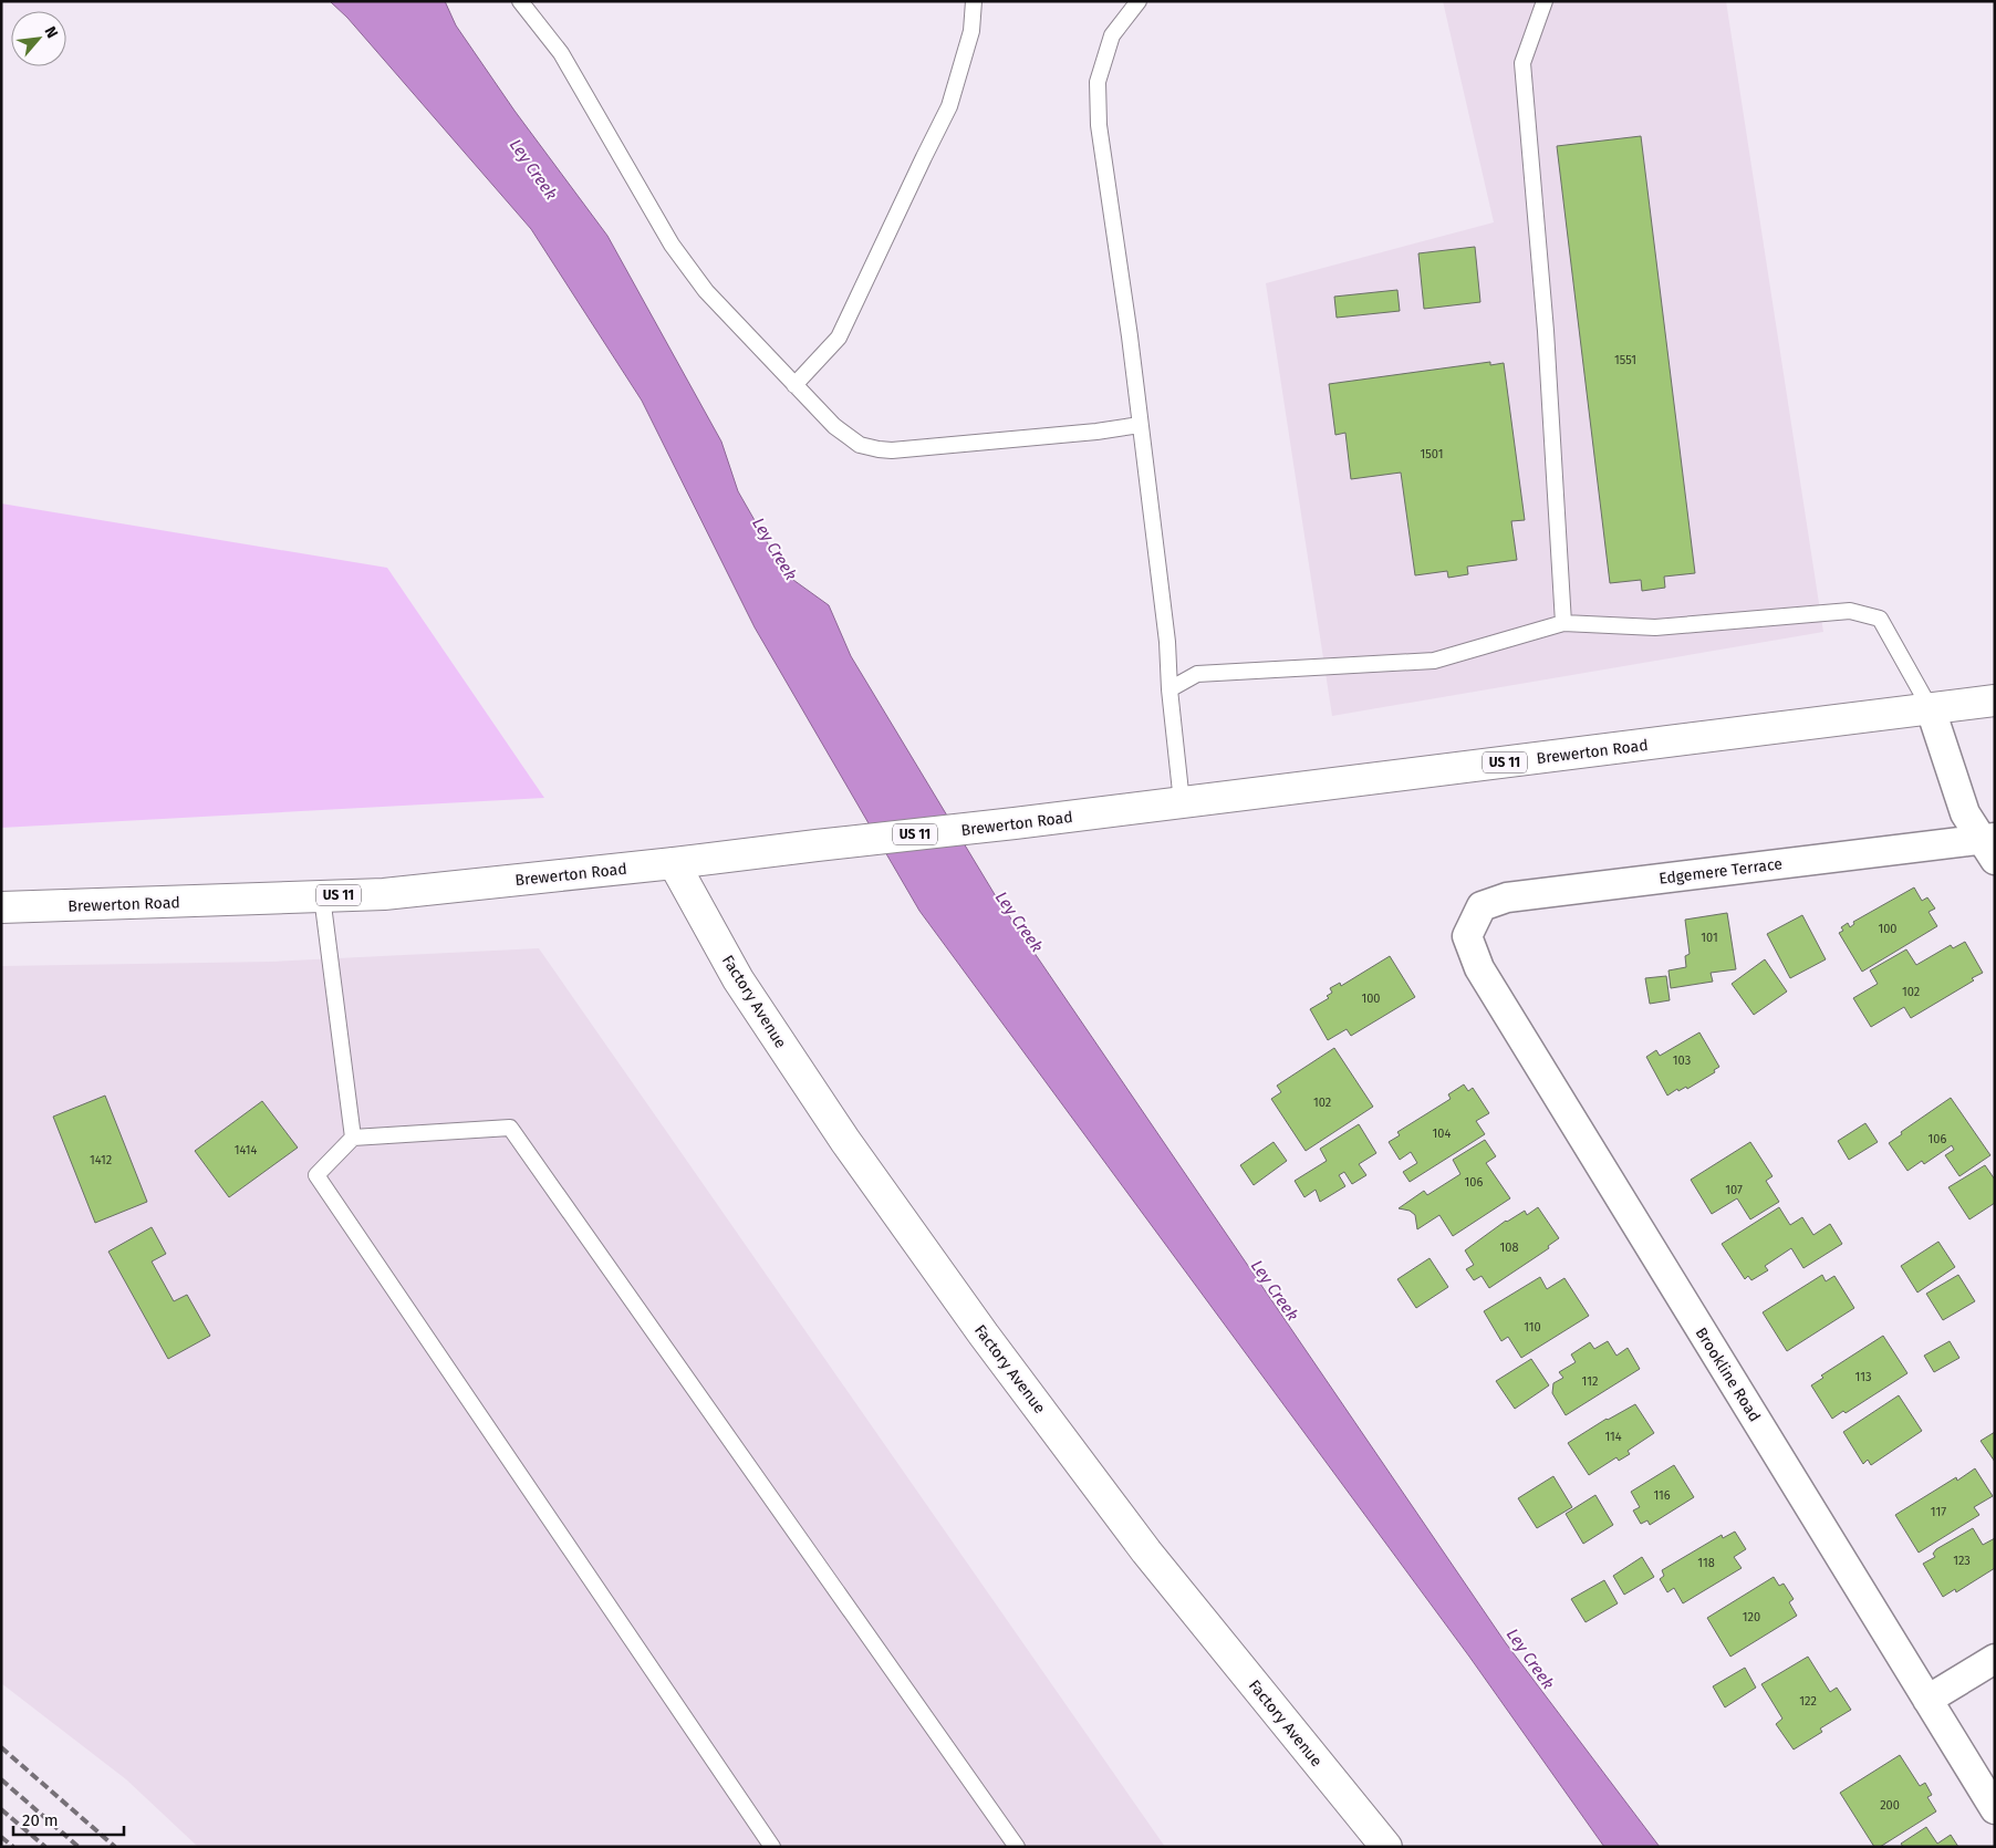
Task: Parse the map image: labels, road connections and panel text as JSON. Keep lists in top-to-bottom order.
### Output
{
  "streets": {
    "main road": ["Brewerton Road", "US 11", "Factory Avenue"],
    "street": ["Edgemere Terrace", "Brookline Road"]
  },
  "crossings": [
    ["Brewerton Road", "Factory Avenue"],
    ["Edgemere Terrace", "Brookline Road"]
  ],
  "water": ["Ley Creek"],
  "house_numbers": [
    "1551",
    "1501",
    "100",
    "101",
    "102",
    "100",
    "103",
    "102",
    "104",
    "106",
    "1414",
    "1412",
    "106",
    "107",
    "108",
    "110",
    "113",
    "112",
    "114",
    "116",
    "117",
    "123",
    "118",
    "120",
    "122",
    "200"
  ],
  "scale_bar": "20 m",
  "north": "top right"
}
